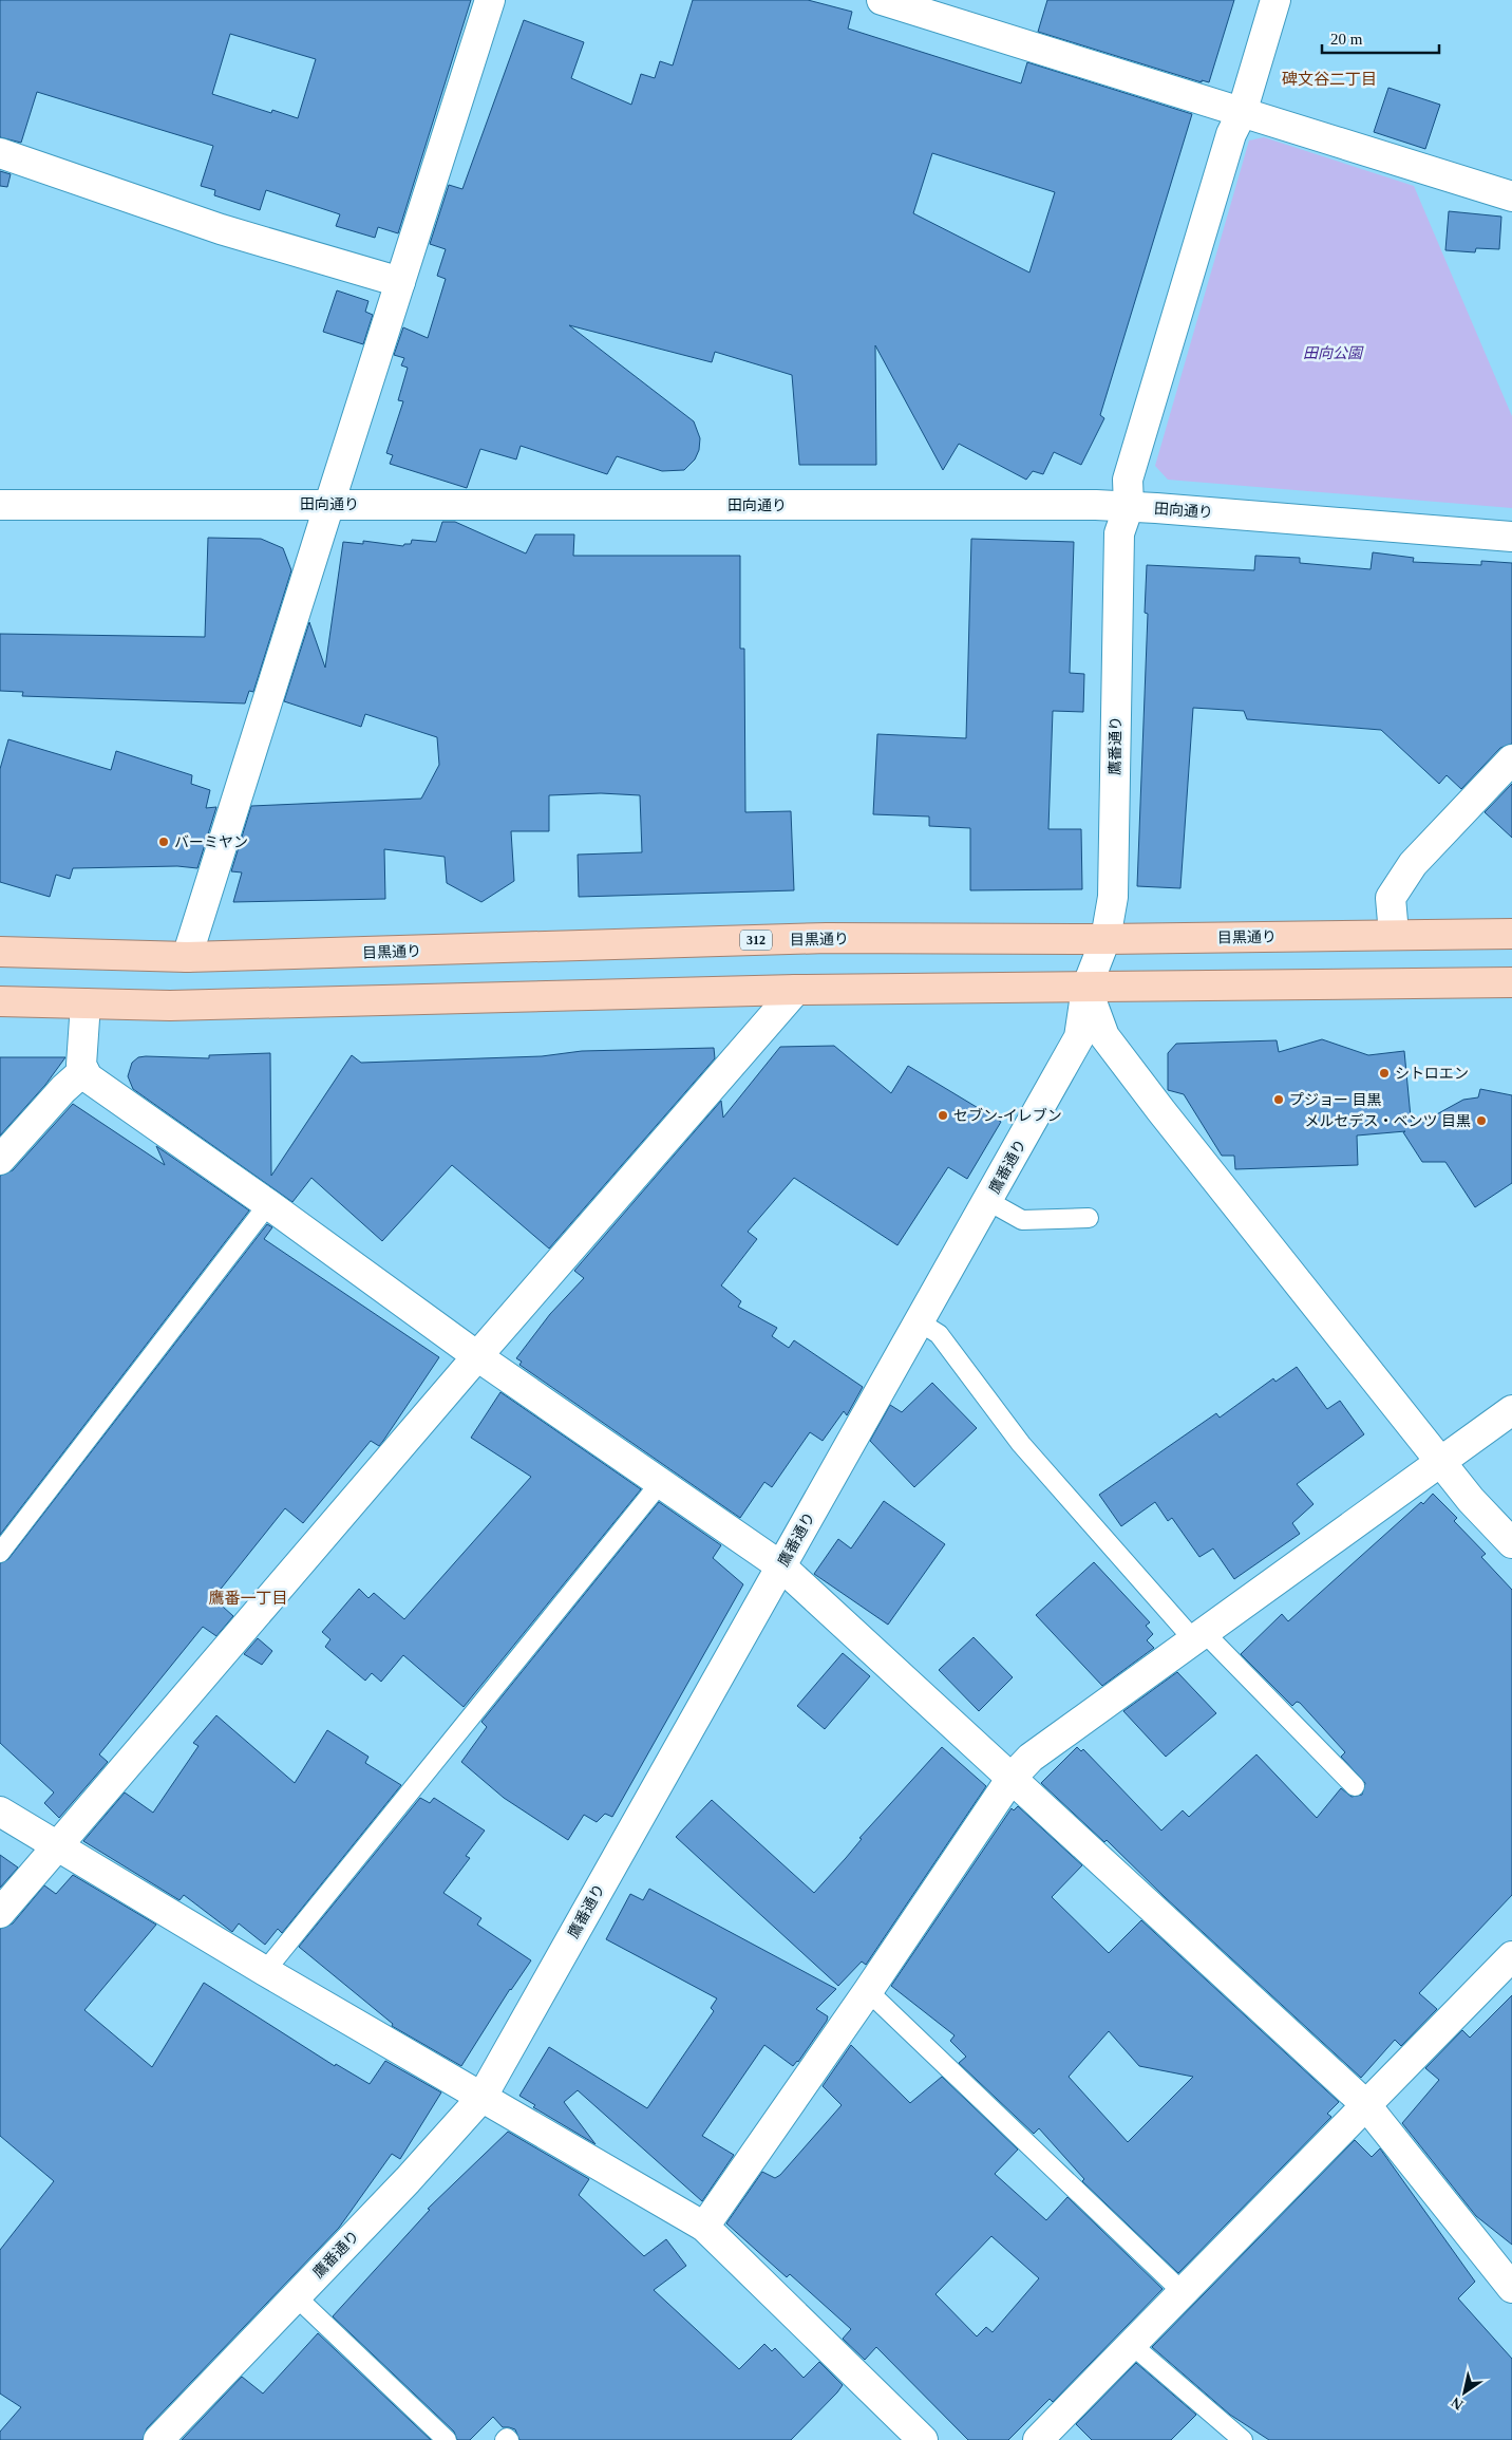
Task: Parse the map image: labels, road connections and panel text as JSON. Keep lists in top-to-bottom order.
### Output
{
  "streets": {
    "main road": ["目黒通り", "312"],
    "street": ["田向通り", "鷹番通り"]
  },
  "crossings": [
    ["田向通り", "鷹番通り"],
    ["鷹番通り", "目黒通り"]
  ],
  "districts": ["碑文谷二丁目", "鷹番一丁目"],
  "parks": ["田向公園"],
  "places": [
    "バーミヤン",
    "シトロエン",
    "プジョー 目黒",
    "セブン-イレブン",
    "メルセデス・ベンツ 目黒"
  ],
  "scale_bar": "20 m",
  "north": "bottom left"
}
